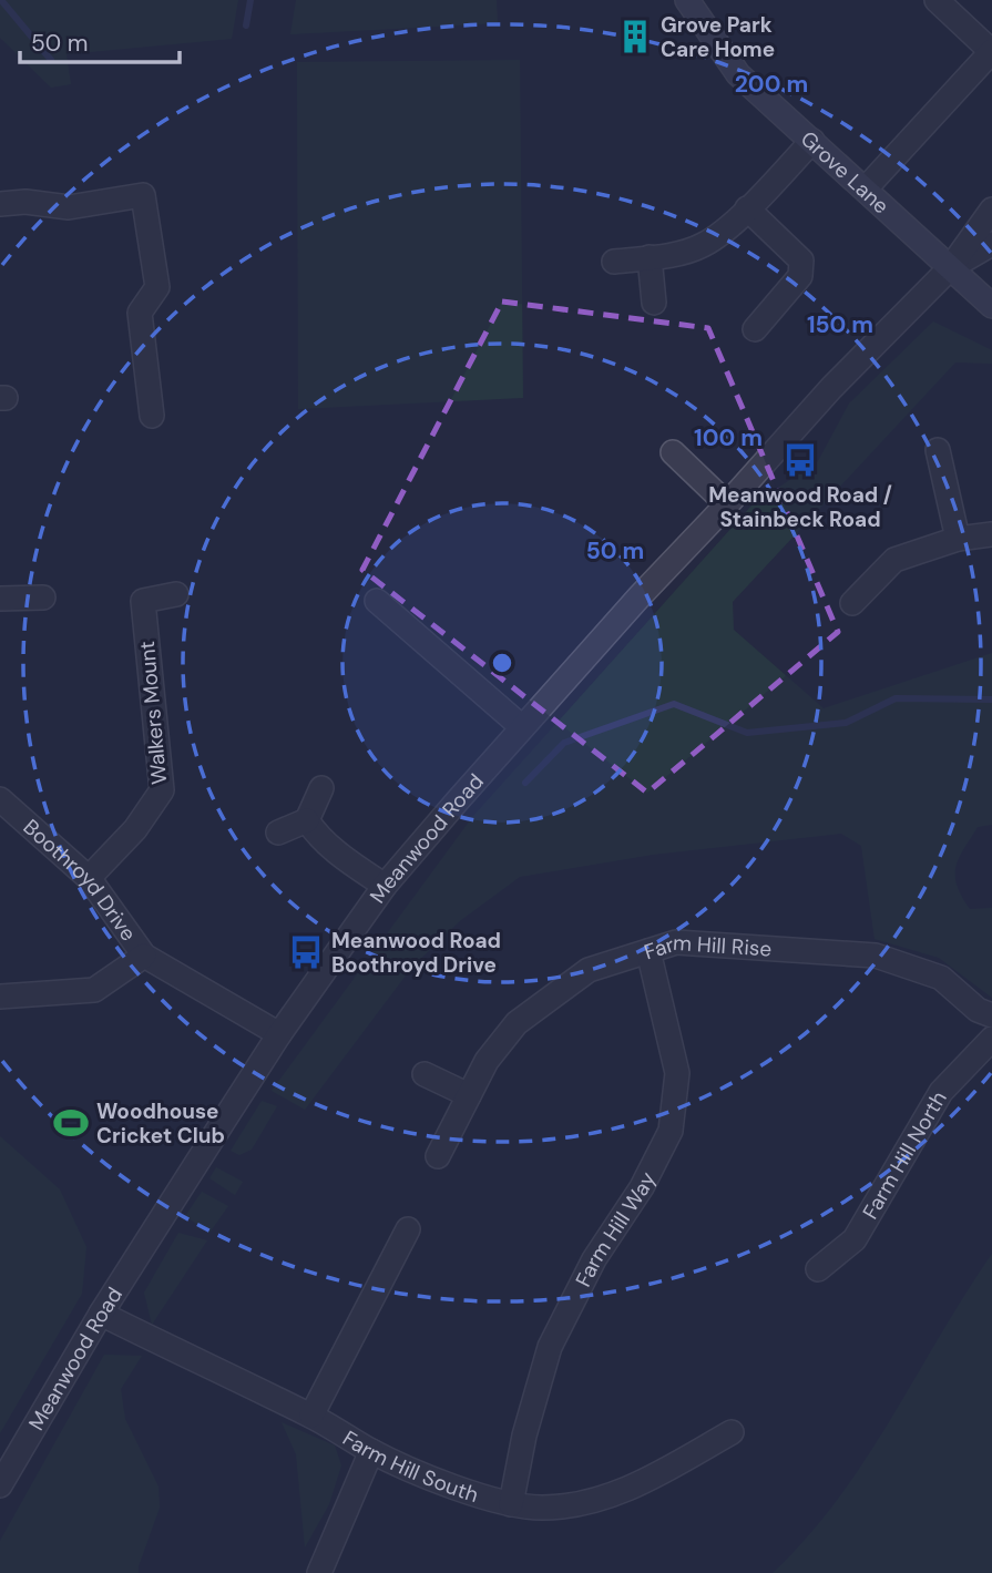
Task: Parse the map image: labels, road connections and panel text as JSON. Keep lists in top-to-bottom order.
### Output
{
  "streets": {
    "main road": ["Grove Lane"],
    "street": [
      "Walkers Mount",
      "Meanwood Road",
      "Boothroyd Drive",
      "Farm Hill Rise",
      "Farm Hill North",
      "Farm Hill Way",
      "Farm Hill South"
    ]
  },
  "crossings": [
    ["Grove Lane", "Meanwood Road"],
    ["Walkers Mount", "Boothroyd Drive"],
    ["Meanwood Road", "Boothroyd Drive"],
    ["Meanwood Road", "Farm Hill South"],
    ["Farm Hill Rise", "Farm Hill Way"],
    ["Farm Hill Way", "Farm Hill South"]
  ],
  "places": {
    "building": ["Grove Park Care Home"],
    "bus stop": ["Meanwood Road / Stainbeck Road", "Meanwood Road Boothroyd Drive"],
    "sports": ["Woodhouse Cricket Club"]
  },
  "scale_bar": "50 m",
  "rings": [
    "200 m",
    "150 m",
    "100 m",
    "50 m"
  ]
}
